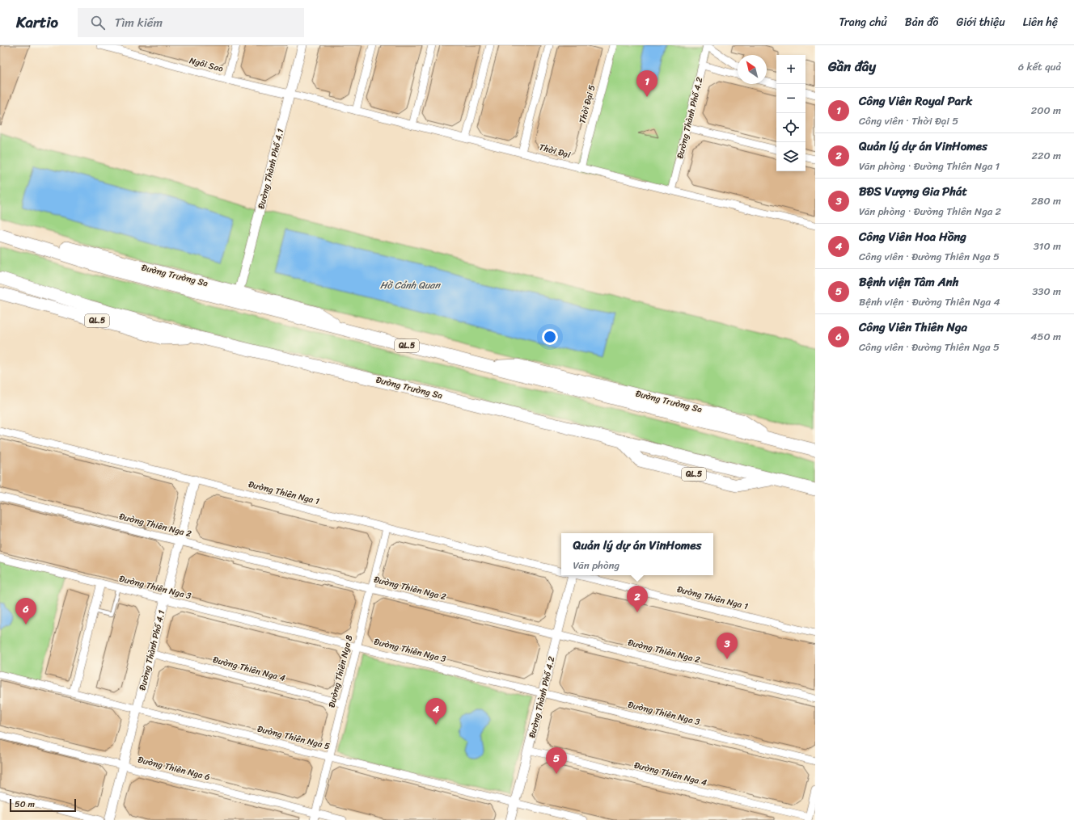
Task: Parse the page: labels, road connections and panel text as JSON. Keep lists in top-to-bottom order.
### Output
{
  "streets": {
    "highway": ["Đường Trường Sa", "QL.5"],
    "street": [
      "Ngôi Sao",
      "Thời Đại 5",
      "Đường Thành Phố 4.2",
      "Thời Đại",
      "Đường Thành Phố 4.1",
      "Đường Thiên Nga 1",
      "Đường Thiên Nga 2",
      "Đường Thiên Nga 3",
      "Đường Thiên Nga 4",
      "Đường Thiên Nga 8",
      "Đường Thiên Nga 5",
      "Đường Thiên Nga 6"
    ]
  },
  "crossings": [
    ["Ngôi Sao", "Thời Đại"],
    ["Ngôi Sao", "Đường Thành Phố 4.1"],
    ["Thời Đại 5", "Thời Đại"],
    ["Đường Thành Phố 4.2", "Thời Đại"],
    ["Đường Thành Phố 4.2", "Đường Thiên Nga 2"],
    ["Đường Thành Phố 4.2", "Đường Thiên Nga 3"],
    ["Đường Thành Phố 4.2", "Đường Thiên Nga 4"],
    ["Đường Thành Phố 4.2", "Đường Thiên Nga 5"],
    ["Thời Đại", "Đường Thành Phố 4.1"],
    ["Đường Thành Phố 4.1", "Đường Trường Sa"],
    ["Đường Thành Phố 4.1", "Đường Thiên Nga 1"],
    ["Đường Thành Phố 4.1", "Đường Thiên Nga 2"],
    ["Đường Thành Phố 4.1", "Đường Thiên Nga 3"],
    ["Đường Thành Phố 4.1", "Đường Thiên Nga 4"],
    ["Đường Thành Phố 4.1", "Đường Thiên Nga 5"],
    ["Đường Thành Phố 4.1", "Đường Thiên Nga 6"],
    ["Đường Thiên Nga 1", "Đường Thiên Nga 8"],
    ["Đường Thiên Nga 2", "Đường Thiên Nga 8"],
    ["Đường Thiên Nga 3", "Đường Thiên Nga 8"],
    ["Đường Thiên Nga 4", "Đường Thiên Nga 8"],
    ["Đường Thiên Nga 8", "Đường Thiên Nga 5"],
    ["Đường Thiên Nga 8", "Đường Thiên Nga 6"]
  ],
  "water": ["Hồ Cảnh Quan"],
  "scale_bar": "50 m",
  "north": "top left",
  "page": {
    "header": "Kartio",
    "search": "Tìm kiếm",
    "nav": [
      "Trang chủ",
      "Bản đồ",
      "Giới thiệu",
      "Liên hệ"
    ],
    "heading": ["Gần đây", "6 kết quả"],
    "map_buttons": ["+", "−"],
    "pins": [
      "1",
      "2",
      "6",
      "3",
      "4",
      "5"
    ],
    "list": [
      {
        "mark": "1",
        "name": "Công Viên Royal Park",
        "note": "Công viên · Thời Đại 5",
        "value": "200 m"
      },
      {
        "mark": "2",
        "name": "Quản lý dự án VinHomes",
        "note": "Văn phòng · Đường Thiên Nga 1",
        "value": "220 m"
      },
      {
        "mark": "3",
        "name": "BĐS Vượng Gia Phát",
        "note": "Văn phòng · Đường Thiên Nga 2",
        "value": "280 m"
      },
      {
        "mark": "4",
        "name": "Công Viên Hoa Hồng",
        "note": "Công viên · Đường Thiên Nga 5",
        "value": "310 m"
      },
      {
        "mark": "5",
        "name": "Bệnh viện Tâm Anh",
        "note": "Bệnh viện · Đường Thiên Nga 4",
        "value": "330 m"
      },
      {
        "mark": "6",
        "name": "Công Viên Thiên Nga",
        "note": "Công viên · Đường Thiên Nga 5",
        "value": "450 m"
      }
    ],
    "popup": ["Quản lý dự án VinHomes", "Văn phòng"],
    "scale": "50 m"
  }
}
